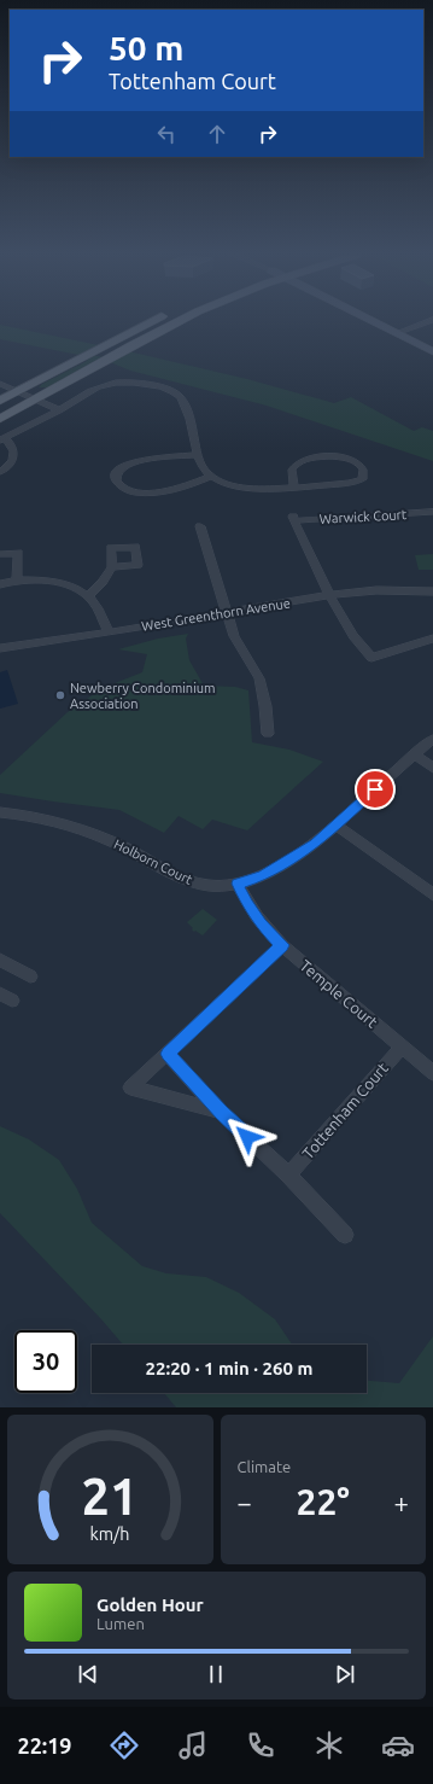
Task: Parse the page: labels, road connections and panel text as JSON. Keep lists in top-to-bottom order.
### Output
{
  "streets": {
    "street": [
      "Warwick Court",
      "West Greenthorn Avenue",
      "Holborn Court",
      "Temple Court",
      "Tottenham Court"
    ]
  },
  "crossings": [
    ["Warwick Court", "West Greenthorn Avenue"],
    ["Holborn Court", "Temple Court"],
    ["Temple Court", "Tottenham Court"]
  ],
  "places": ["Newberry Condominium Association"],
  "page": {
    "turn": ["50 m", "Tottenham Court"],
    "limit": "30",
    "trip": "22:20 · 1 min · 260 m",
    "tile": "Climate",
    "heat": ["−", "22°", "+"],
    "song": ["Golden Hour", "Lumen"],
    "tabs": "22:19",
    "gauge": ["21", "km/h"]
  }
}
